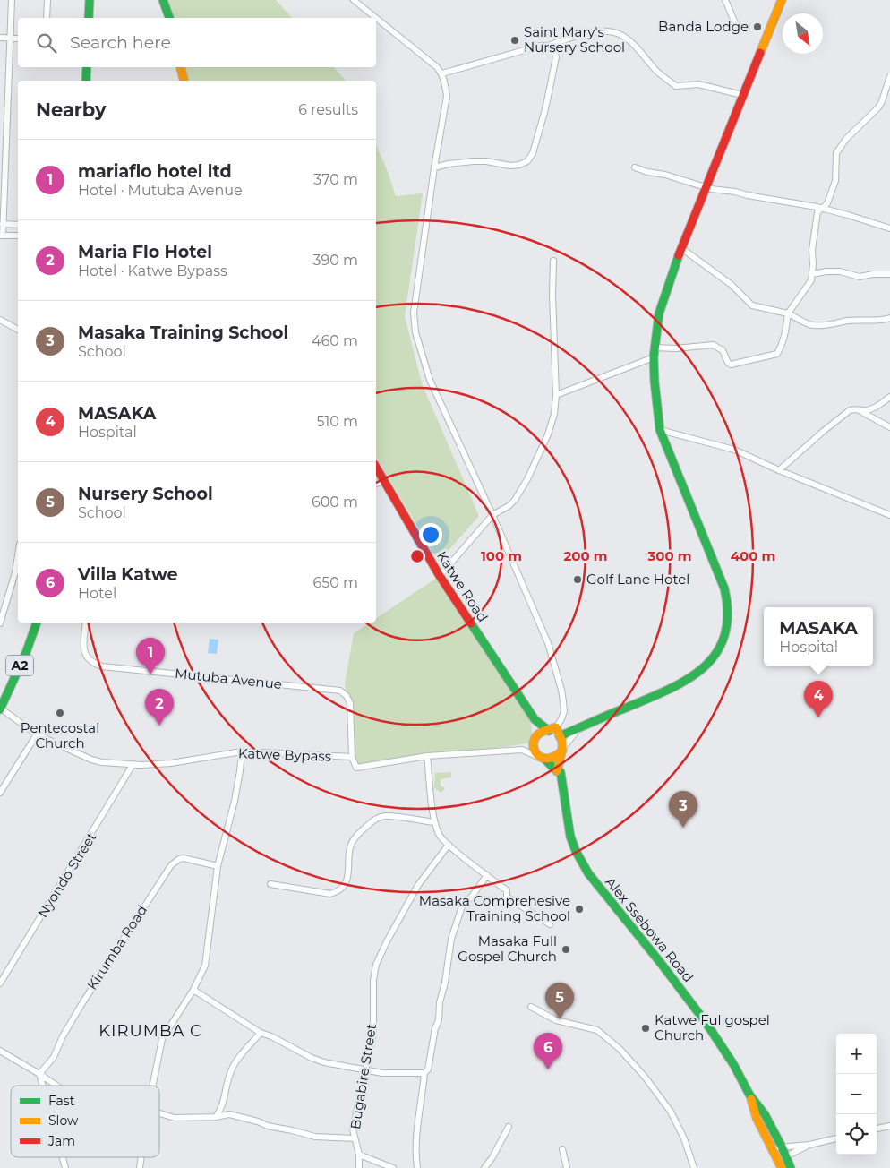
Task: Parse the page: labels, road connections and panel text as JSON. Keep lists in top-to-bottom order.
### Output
{
  "streets": {
    "street": [
      "Katwe Road",
      "A2",
      "Mutuba Avenue",
      "Katwe Bypass",
      "Nyondo Street",
      "Alex Ssebowa Road",
      "Kirumba Road",
      "Bugabire Street"
    ]
  },
  "crossings": [
    ["Katwe Road", "Katwe Bypass"],
    ["A2", "Katwe Bypass"],
    ["Mutuba Avenue", "Katwe Bypass"],
    ["Katwe Bypass", "Nyondo Street"]
  ],
  "districts": ["KIRUMBA C"],
  "places": [
    "Banda Lodge",
    "Saint Mary's Nursery School",
    "Golf Lane Hotel",
    "Pentecostal Church",
    "Masaka Comprehesive Training School",
    "Masaka Full Gospel Church",
    "Katwe Fullgospel Church"
  ],
  "legend": ["Fast", "Slow", "Jam"],
  "north": "bottom right",
  "page": {
    "search": "Search here",
    "heading": ["Nearby", "6 results"],
    "list": [
      {
        "mark": "1",
        "name": "mariaflo hotel ltd",
        "note": "Hotel · Mutuba Avenue",
        "value": "370 m"
      },
      {
        "mark": "2",
        "name": "Maria Flo Hotel",
        "note": "Hotel · Katwe Bypass",
        "value": "390 m"
      },
      {
        "mark": "3",
        "name": "Masaka Training School",
        "note": "School",
        "value": "460 m"
      },
      {
        "mark": "4",
        "name": "MASAKA",
        "note": "Hospital",
        "value": "510 m"
      },
      {
        "mark": "5",
        "name": "Nursery School",
        "note": "School",
        "value": "600 m"
      },
      {
        "mark": "6",
        "name": "Villa Katwe",
        "note": "Hotel",
        "value": "650 m"
      }
    ],
    "popup": ["MASAKA", "Hospital"],
    "pins": [
      "1",
      "4",
      "2",
      "3",
      "5",
      "6"
    ],
    "map_buttons": ["+", "−"]
  },
  "rings": [
    "100 m",
    "200 m",
    "300 m",
    "400 m"
  ]
}
